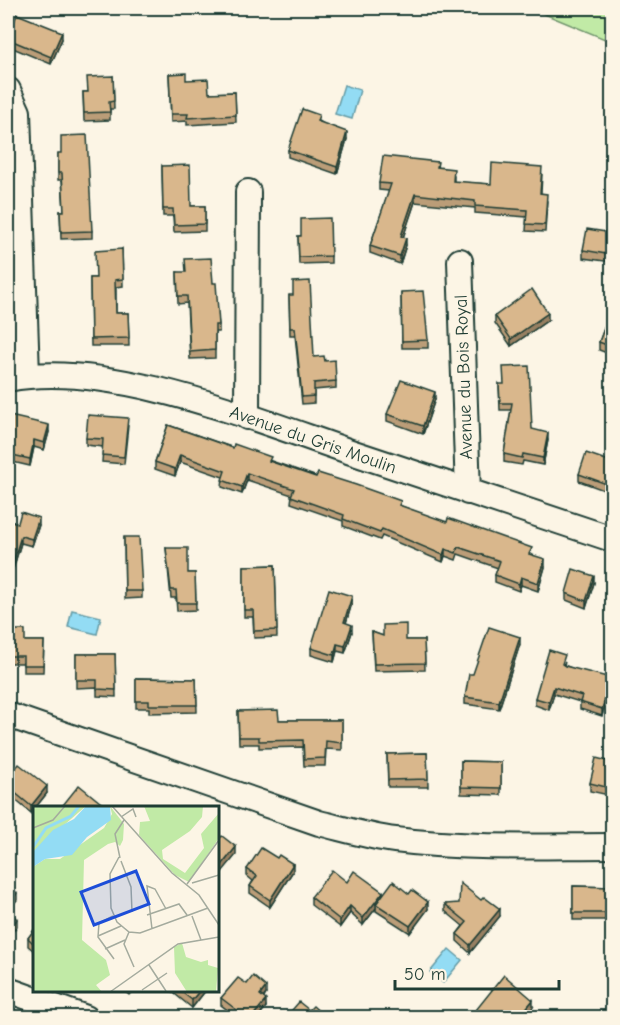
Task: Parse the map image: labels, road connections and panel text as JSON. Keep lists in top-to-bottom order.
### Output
{
  "streets": {
    "street": ["Avenue du Bois Royal", "Avenue du Gris Moulin"]
  },
  "crossings": [
    ["Avenue du Bois Royal", "Avenue du Gris Moulin"]
  ],
  "scale_bar": "50 m"
}
